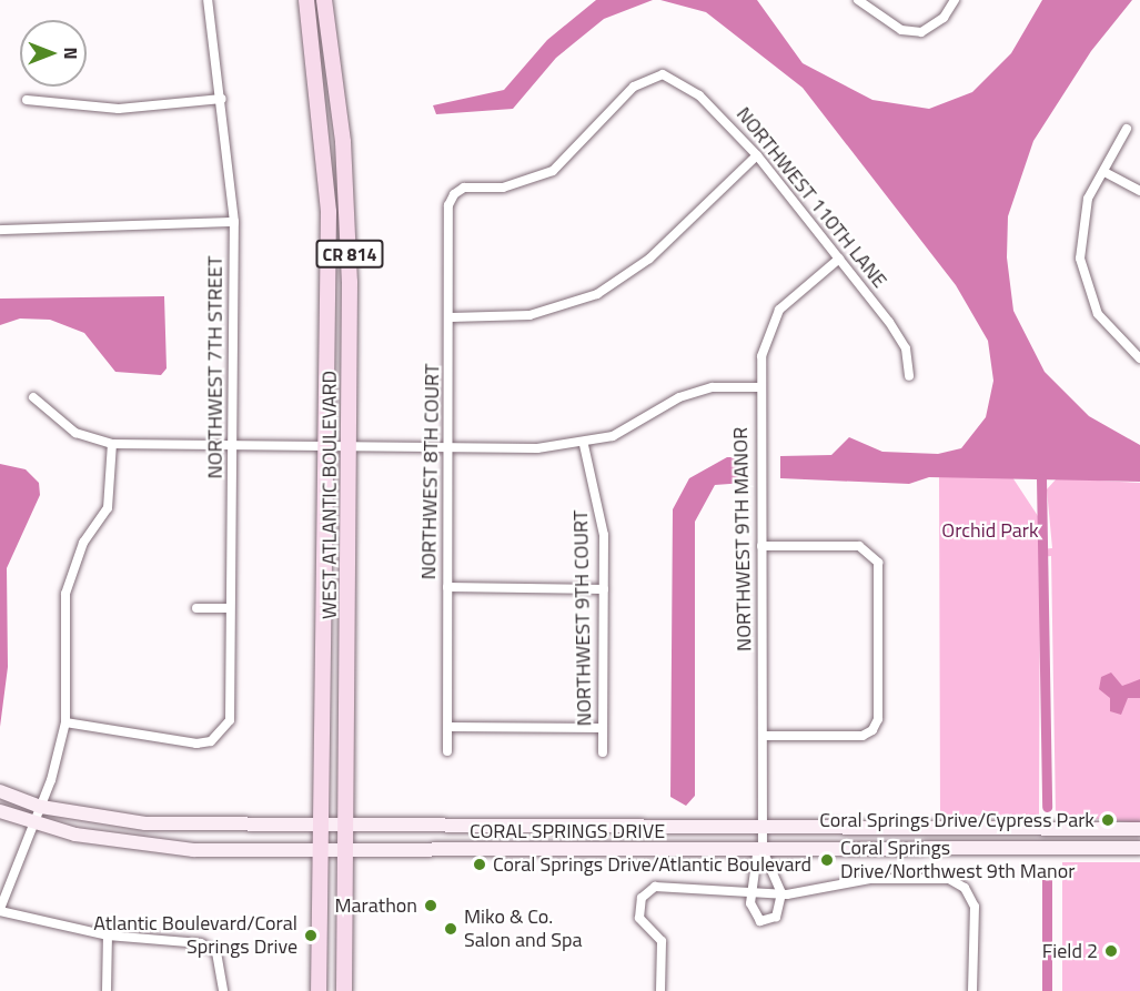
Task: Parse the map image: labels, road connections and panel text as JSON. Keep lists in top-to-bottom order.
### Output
{
  "streets": {
    "main road": ["CR 814", "WEST ATLANTIC BOULEVARD", "CORAL SPRINGS DRIVE"],
    "street": [
      "NORTHWEST 110TH LANE",
      "NORTHWEST 7TH STREET",
      "NORTHWEST 8TH COURT",
      "NORTHWEST 9TH MANOR",
      "NORTHWEST 9TH COURT"
    ]
  },
  "crossings": [
    ["NORTHWEST 110TH LANE", "NORTHWEST 8TH COURT"],
    ["NORTHWEST 110TH LANE", "NORTHWEST 9TH MANOR"],
    ["WEST ATLANTIC BOULEVARD", "CORAL SPRINGS DRIVE"],
    ["NORTHWEST 9TH MANOR", "CORAL SPRINGS DRIVE"]
  ],
  "parks": ["Orchid Park"],
  "places": [
    "Coral Springs Drive/Cypress Park",
    "Coral Springs Drive/Northwest 9th Manor",
    "Coral Springs Drive/Atlantic Boulevard",
    "Marathon",
    "Miko & Co. Salon and Spa",
    "Atlantic Boulevard/Coral Springs Drive",
    "Field 2"
  ],
  "north": "right"
}
